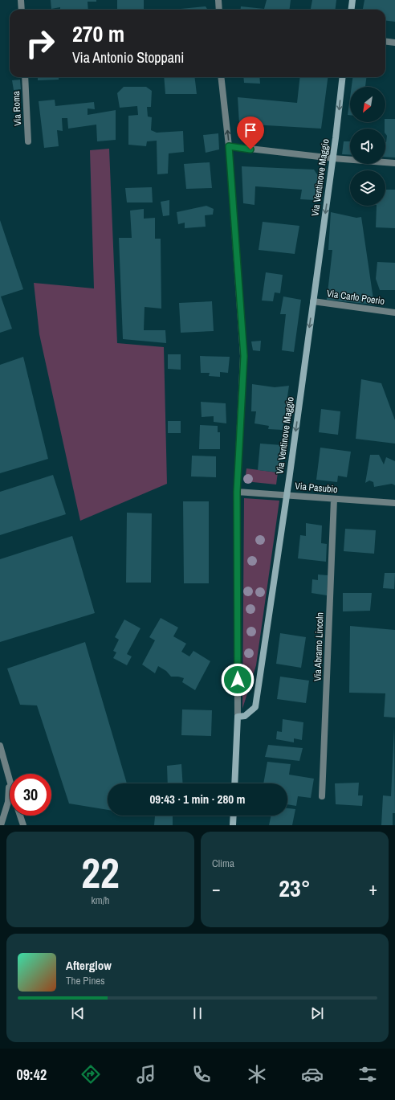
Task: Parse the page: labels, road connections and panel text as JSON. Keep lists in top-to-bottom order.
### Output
{
  "streets": {
    "street": [
      "Via Roma",
      "Via Ventinove Maggio",
      "Via Carlo Poerio",
      "Via Pasubio",
      "Via Abramo Lincoln"
    ]
  },
  "crossings": [
    ["Via Ventinove Maggio", "Via Carlo Poerio"],
    ["Via Ventinove Maggio", "Via Pasubio"],
    ["Via Pasubio", "Via Abramo Lincoln"]
  ],
  "one_way": ["Via Ventinove Maggio"],
  "north": "bottom left",
  "page": {
    "turn": ["270 m", "Via Antonio Stoppani"],
    "limit": "30",
    "trip": "09:43 · 1 min · 280 m",
    "tile": [
      ["22", "km/h"],
      "Clima"
    ],
    "heat": ["−", "23°", "+"],
    "song": ["Afterglow", "The Pines"],
    "tabs": "09:42"
  }
}
